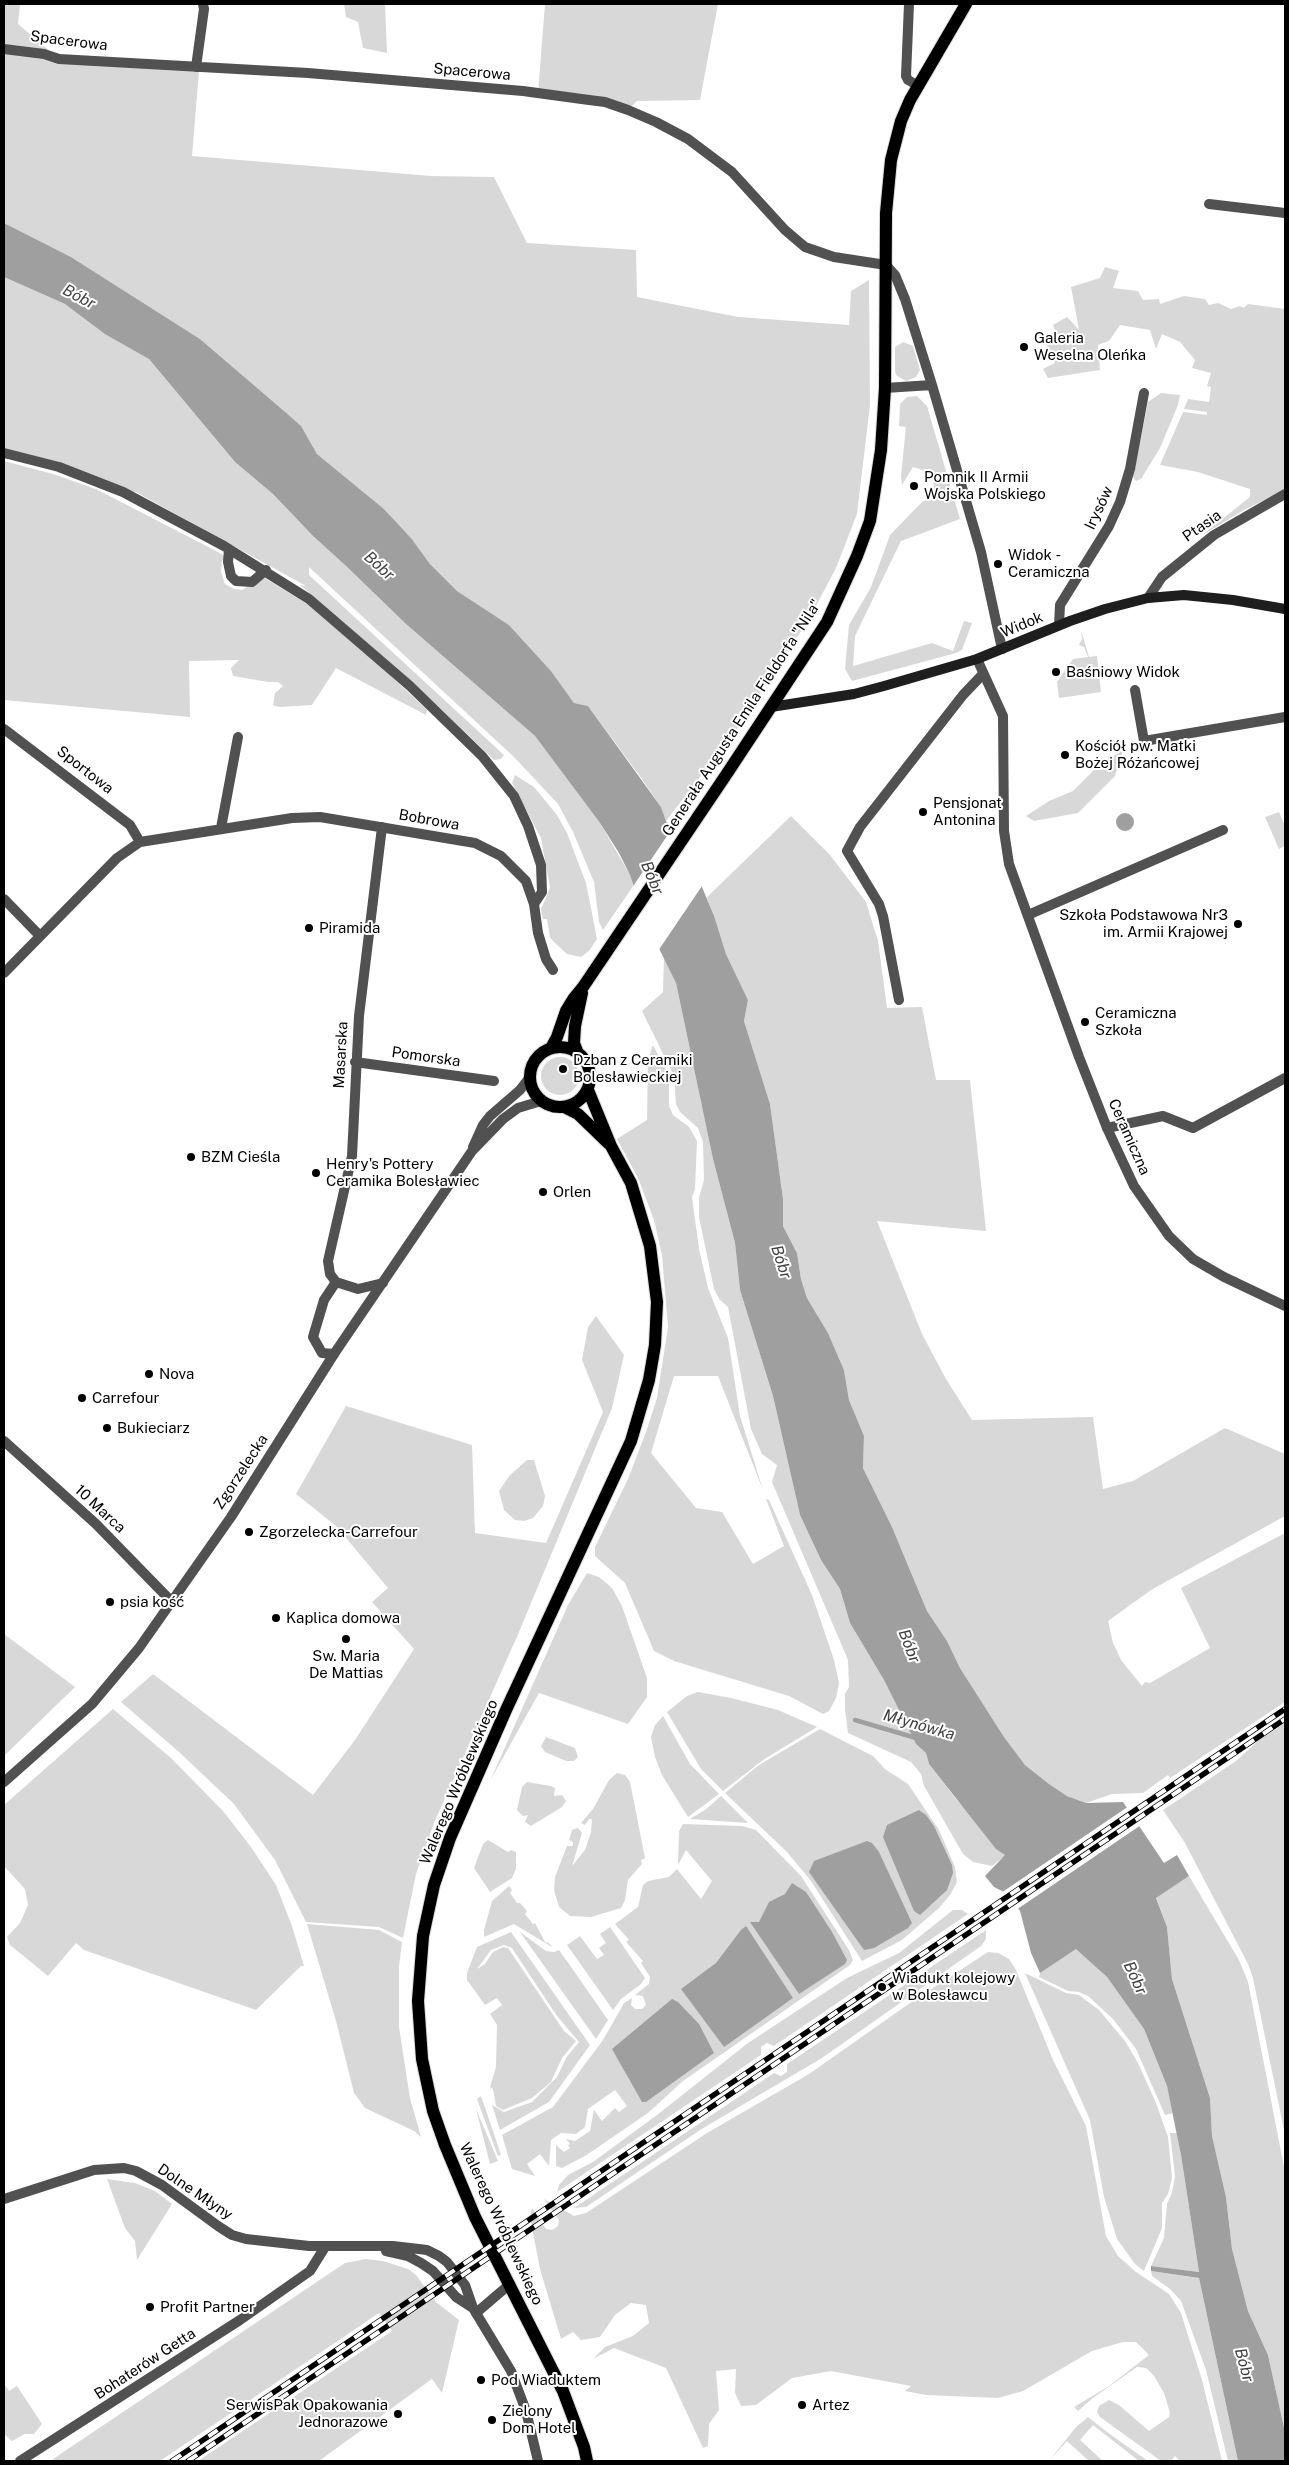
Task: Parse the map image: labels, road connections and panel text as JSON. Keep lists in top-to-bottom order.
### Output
{
  "streets": {
    "main road": ["Widok", "Generała Augusta Emila Fieldorfa \"Nila\"", "Walerego Wróblewskiego"],
    "street": [
      "Spacerowa",
      "Irysów",
      "Ptasia",
      "Sportowa",
      "Bobrowa",
      "Masarska",
      "Pomorska",
      "Ceramiczna",
      "Zgorzelecka",
      "10 Marca",
      "Dolne Młyny",
      "Bohaterów Getta"
    ]
  },
  "crossings": [
    ["Spacerowa", "Generała Augusta Emila Fieldorfa \"Nila\""],
    ["Irysów", "Widok"],
    ["Ptasia", "Widok"],
    ["Widok", "Generała Augusta Emila Fieldorfa \"Nila\""],
    ["Widok", "Ceramiczna"],
    ["Generała Augusta Emila Fieldorfa \"Nila\"", "Zgorzelecka"],
    ["Generała Augusta Emila Fieldorfa \"Nila\"", "Walerego Wróblewskiego"],
    ["Sportowa", "Bobrowa"],
    ["Bobrowa", "Masarska"],
    ["Masarska", "Pomorska"],
    ["Zgorzelecka", "10 Marca"],
    ["Zgorzelecka", "Walerego Wróblewskiego"],
    ["Dolne Młyny", "Bohaterów Getta"]
  ],
  "water": ["Bóbr", "Młynówka"],
  "places": [
    "Galeria Weselna Oleńka",
    "Pomnik II Armii Wojska Polskiego",
    "Widok - Ceramiczna",
    "Baśniowy Widok",
    "Kościół pw. Matki Bożej Różańcowej",
    "Pensjonat Antonina",
    "Szkoła Podstawowa Nr3 im. Armii Krajowej",
    "Piramida",
    "Ceramiczna Szkoła",
    "Dzban z Ceramiki Bolesławieckiej",
    "BZM Cieśla",
    "Henry's Pottery Ceramika Bolesławiec",
    "Orlen",
    "Nova",
    "Carrefour",
    "Bukieciarz",
    "Zgorzelecka-Carrefour",
    "psia kość",
    "Kaplica domowa",
    "Sw. Maria De Mattias",
    "Wiadukt kolejowy w Bolesławcu",
    "Profit Partner",
    "Pod Wiaduktem",
    "Artez",
    "SerwisPak Opakowania Jednorazowe",
    "Zielony Dom Hotel"
  ]
}
